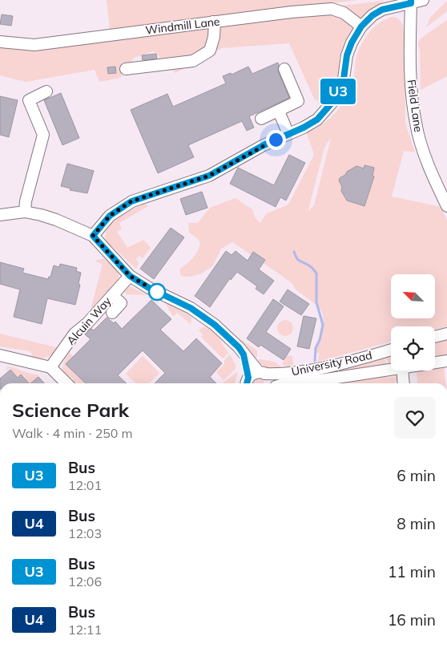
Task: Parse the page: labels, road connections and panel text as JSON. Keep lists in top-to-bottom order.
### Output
{
  "streets": {
    "street": [
      "Windmill Lane",
      "Field Lane",
      "Alcuin Way",
      "University Road"
    ]
  },
  "lines": ["bus line U3"],
  "north": "top left",
  "page": {
    "on_map": "U3",
    "heading": ["Science Park", "Walk · 4 min · 250 m"],
    "list": [
      {
        "mark": "U3",
        "name": "Bus",
        "note": "12:01",
        "value": "6 min"
      },
      {
        "mark": "U4",
        "name": "Bus",
        "note": "12:03",
        "value": "8 min"
      },
      {
        "mark": "U3",
        "name": "Bus",
        "note": "12:06",
        "value": "11 min"
      },
      {
        "mark": "U4",
        "name": "Bus",
        "note": "12:11",
        "value": "16 min"
      }
    ]
  }
}
